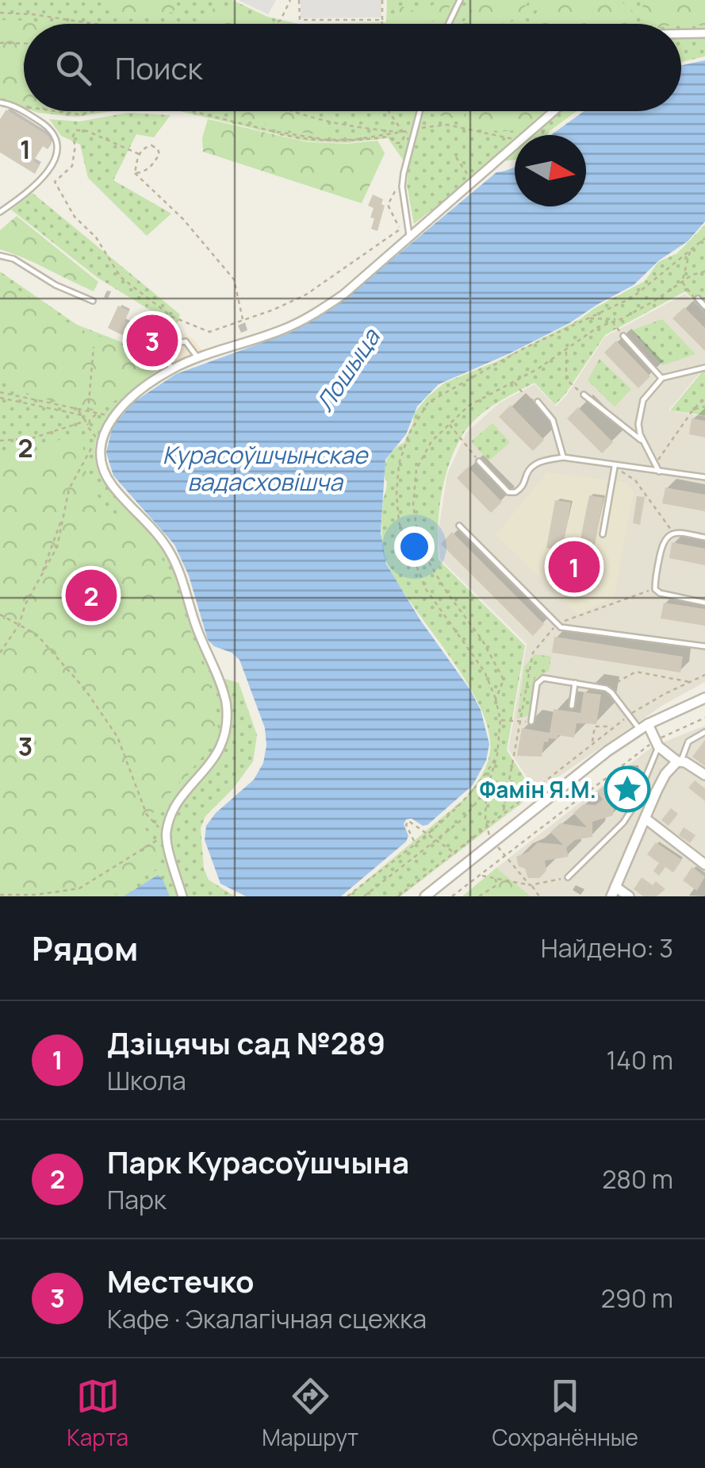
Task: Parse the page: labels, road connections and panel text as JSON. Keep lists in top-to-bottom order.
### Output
{
  "water": ["Лошыца", "Курасоўшчынскае вадасховішча"],
  "places": {
    "place": ["Фамін Я.М."]
  },
  "north": "right",
  "page": {
    "search": "Поиск",
    "pins": ["3", "1", "2"],
    "heading": ["Рядом", "Найдено: 3"],
    "list": [
      {
        "mark": "1",
        "name": "Дзіцячы сад №289",
        "note": "Школа",
        "value": "140 m"
      },
      {
        "mark": "2",
        "name": "Парк Курасоўшчына",
        "note": "Парк",
        "value": "280 m"
      },
      {
        "mark": "3",
        "name": "Местечко",
        "note": "Кафе · Экалагічная сцежка",
        "value": "290 m"
      }
    ],
    "nav": ["Карта", "Маршрут", "Сохранённые"]
  },
  "grid": {
    "rows": ["1", "2", "3"]
  }
}
